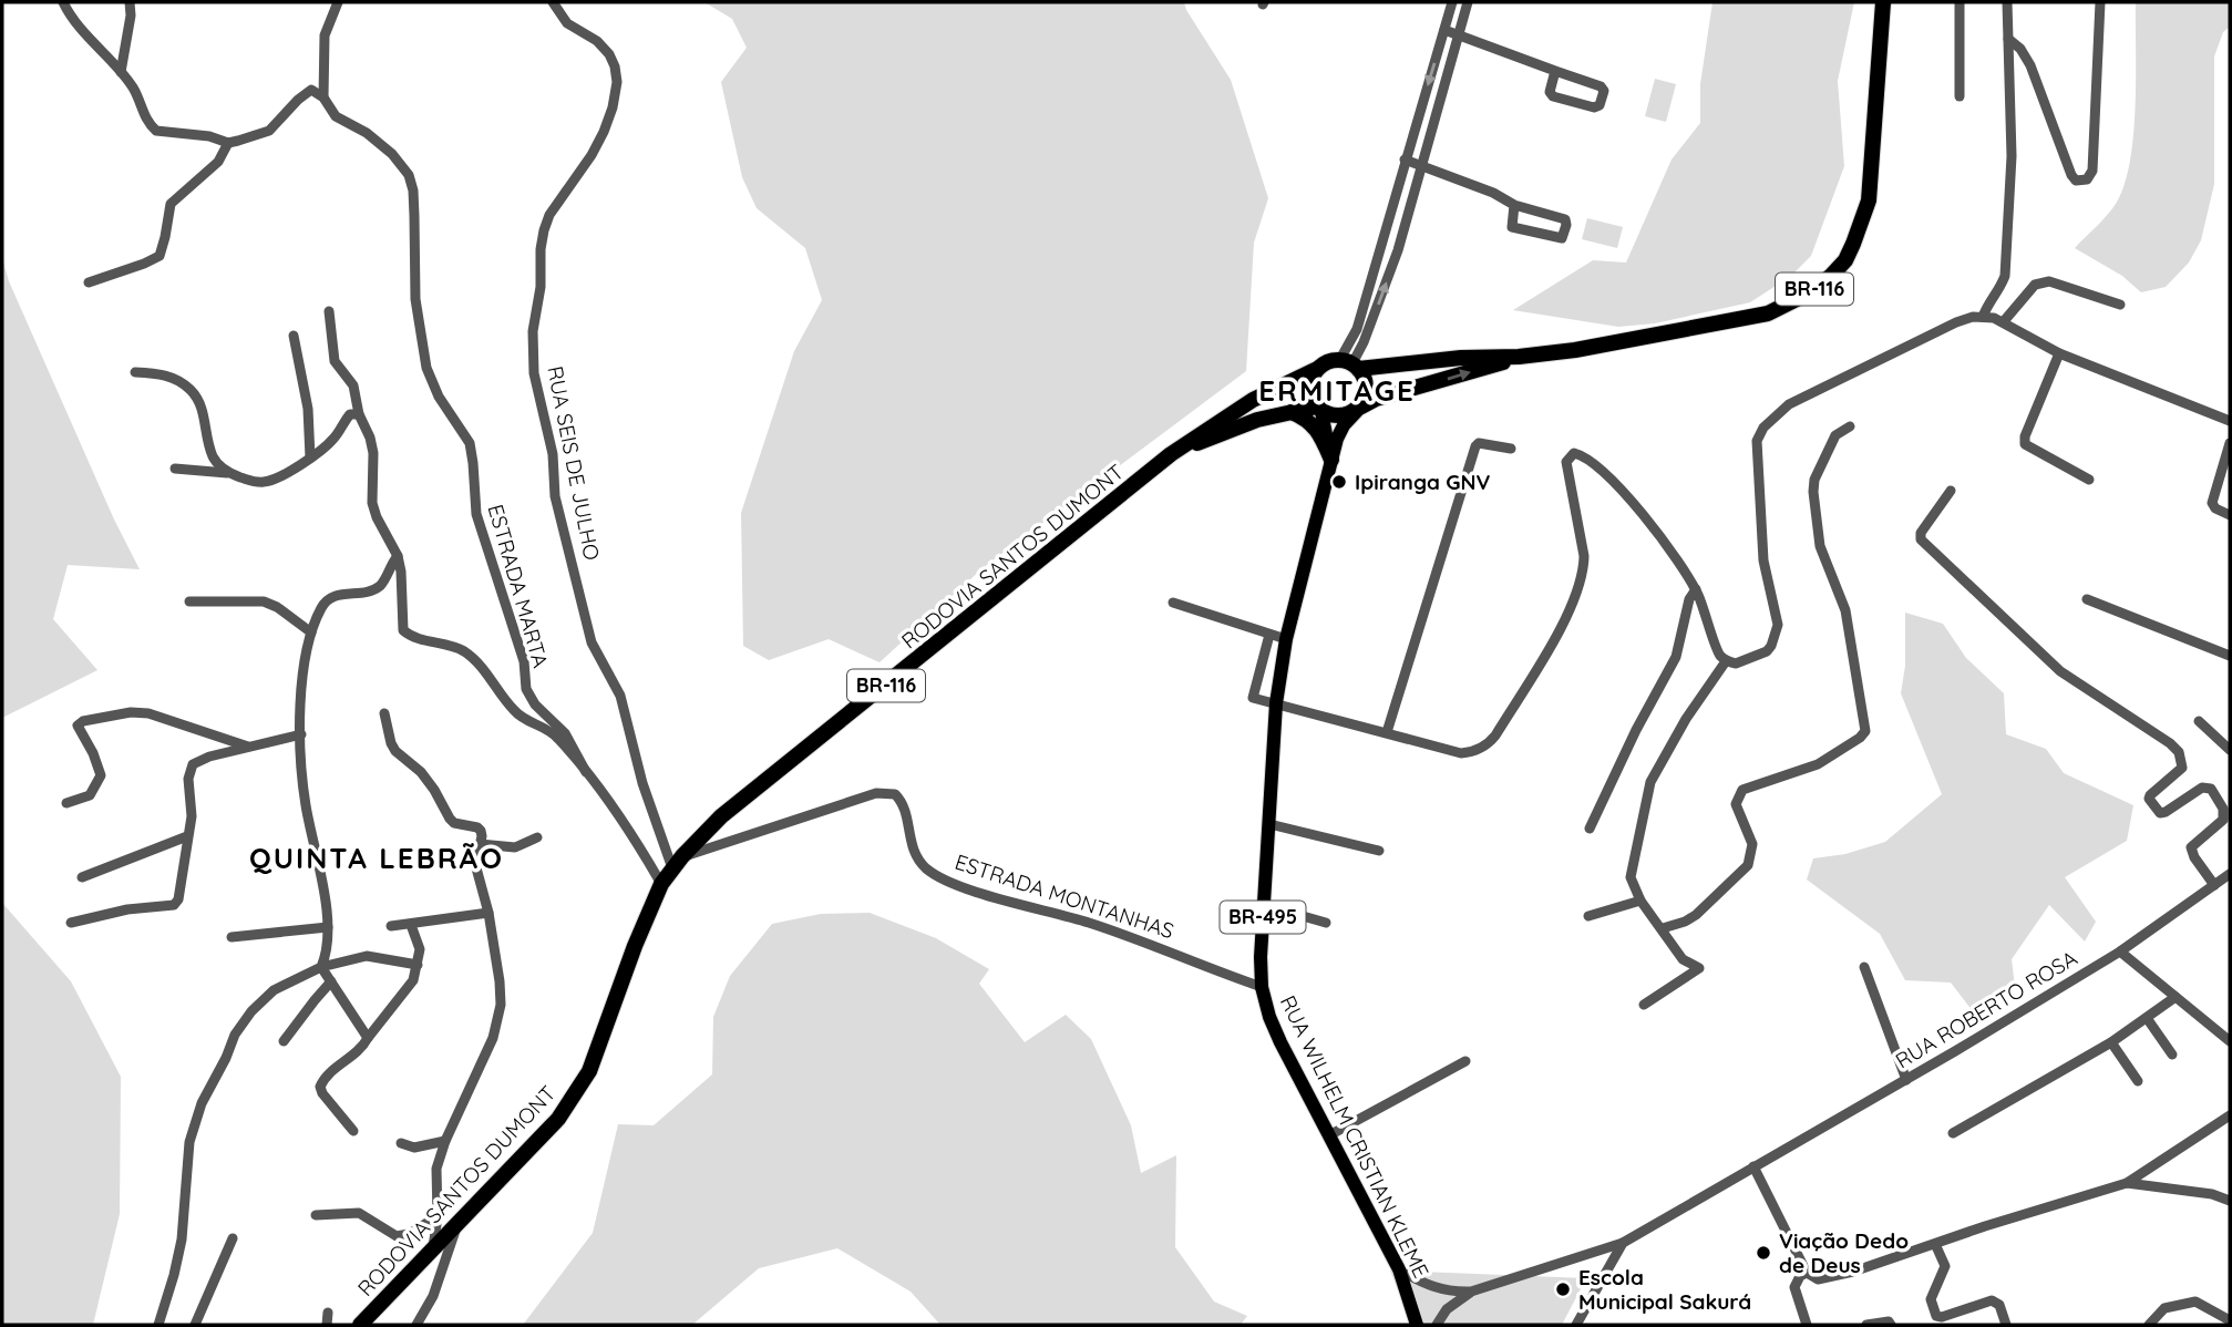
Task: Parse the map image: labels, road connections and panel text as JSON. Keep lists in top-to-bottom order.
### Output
{
  "streets": {
    "highway": ["BR-116", "RODOVIA SANTOS DUMONT"],
    "main road": ["BR-495", "RUA WILHELM CRISTIAN KLEME"],
    "street": [
      "RUA SEIS DE JULHO",
      "ESTRADA MARTA",
      "ESTRADA MONTANHAS",
      "RUA ROBERTO ROSA"
    ]
  },
  "crossings": [
    ["BR-116", "RODOVIA SANTOS DUMONT"],
    ["BR-116", "BR-495"],
    ["RUA SEIS DE JULHO", "RODOVIA SANTOS DUMONT"],
    ["RUA SEIS DE JULHO", "ESTRADA MONTANHAS"],
    ["RODOVIA SANTOS DUMONT", "ESTRADA MONTANHAS"],
    ["ESTRADA MONTANHAS", "RUA WILHELM CRISTIAN KLEME"],
    ["BR-495", "RUA WILHELM CRISTIAN KLEME"]
  ],
  "districts": ["ERMITAGE", "QUINTA LEBRÃO"],
  "places": ["Ipiranga GNV", "Viação Dedo de Deus", "Escola Municipal Sakurá"]
}
